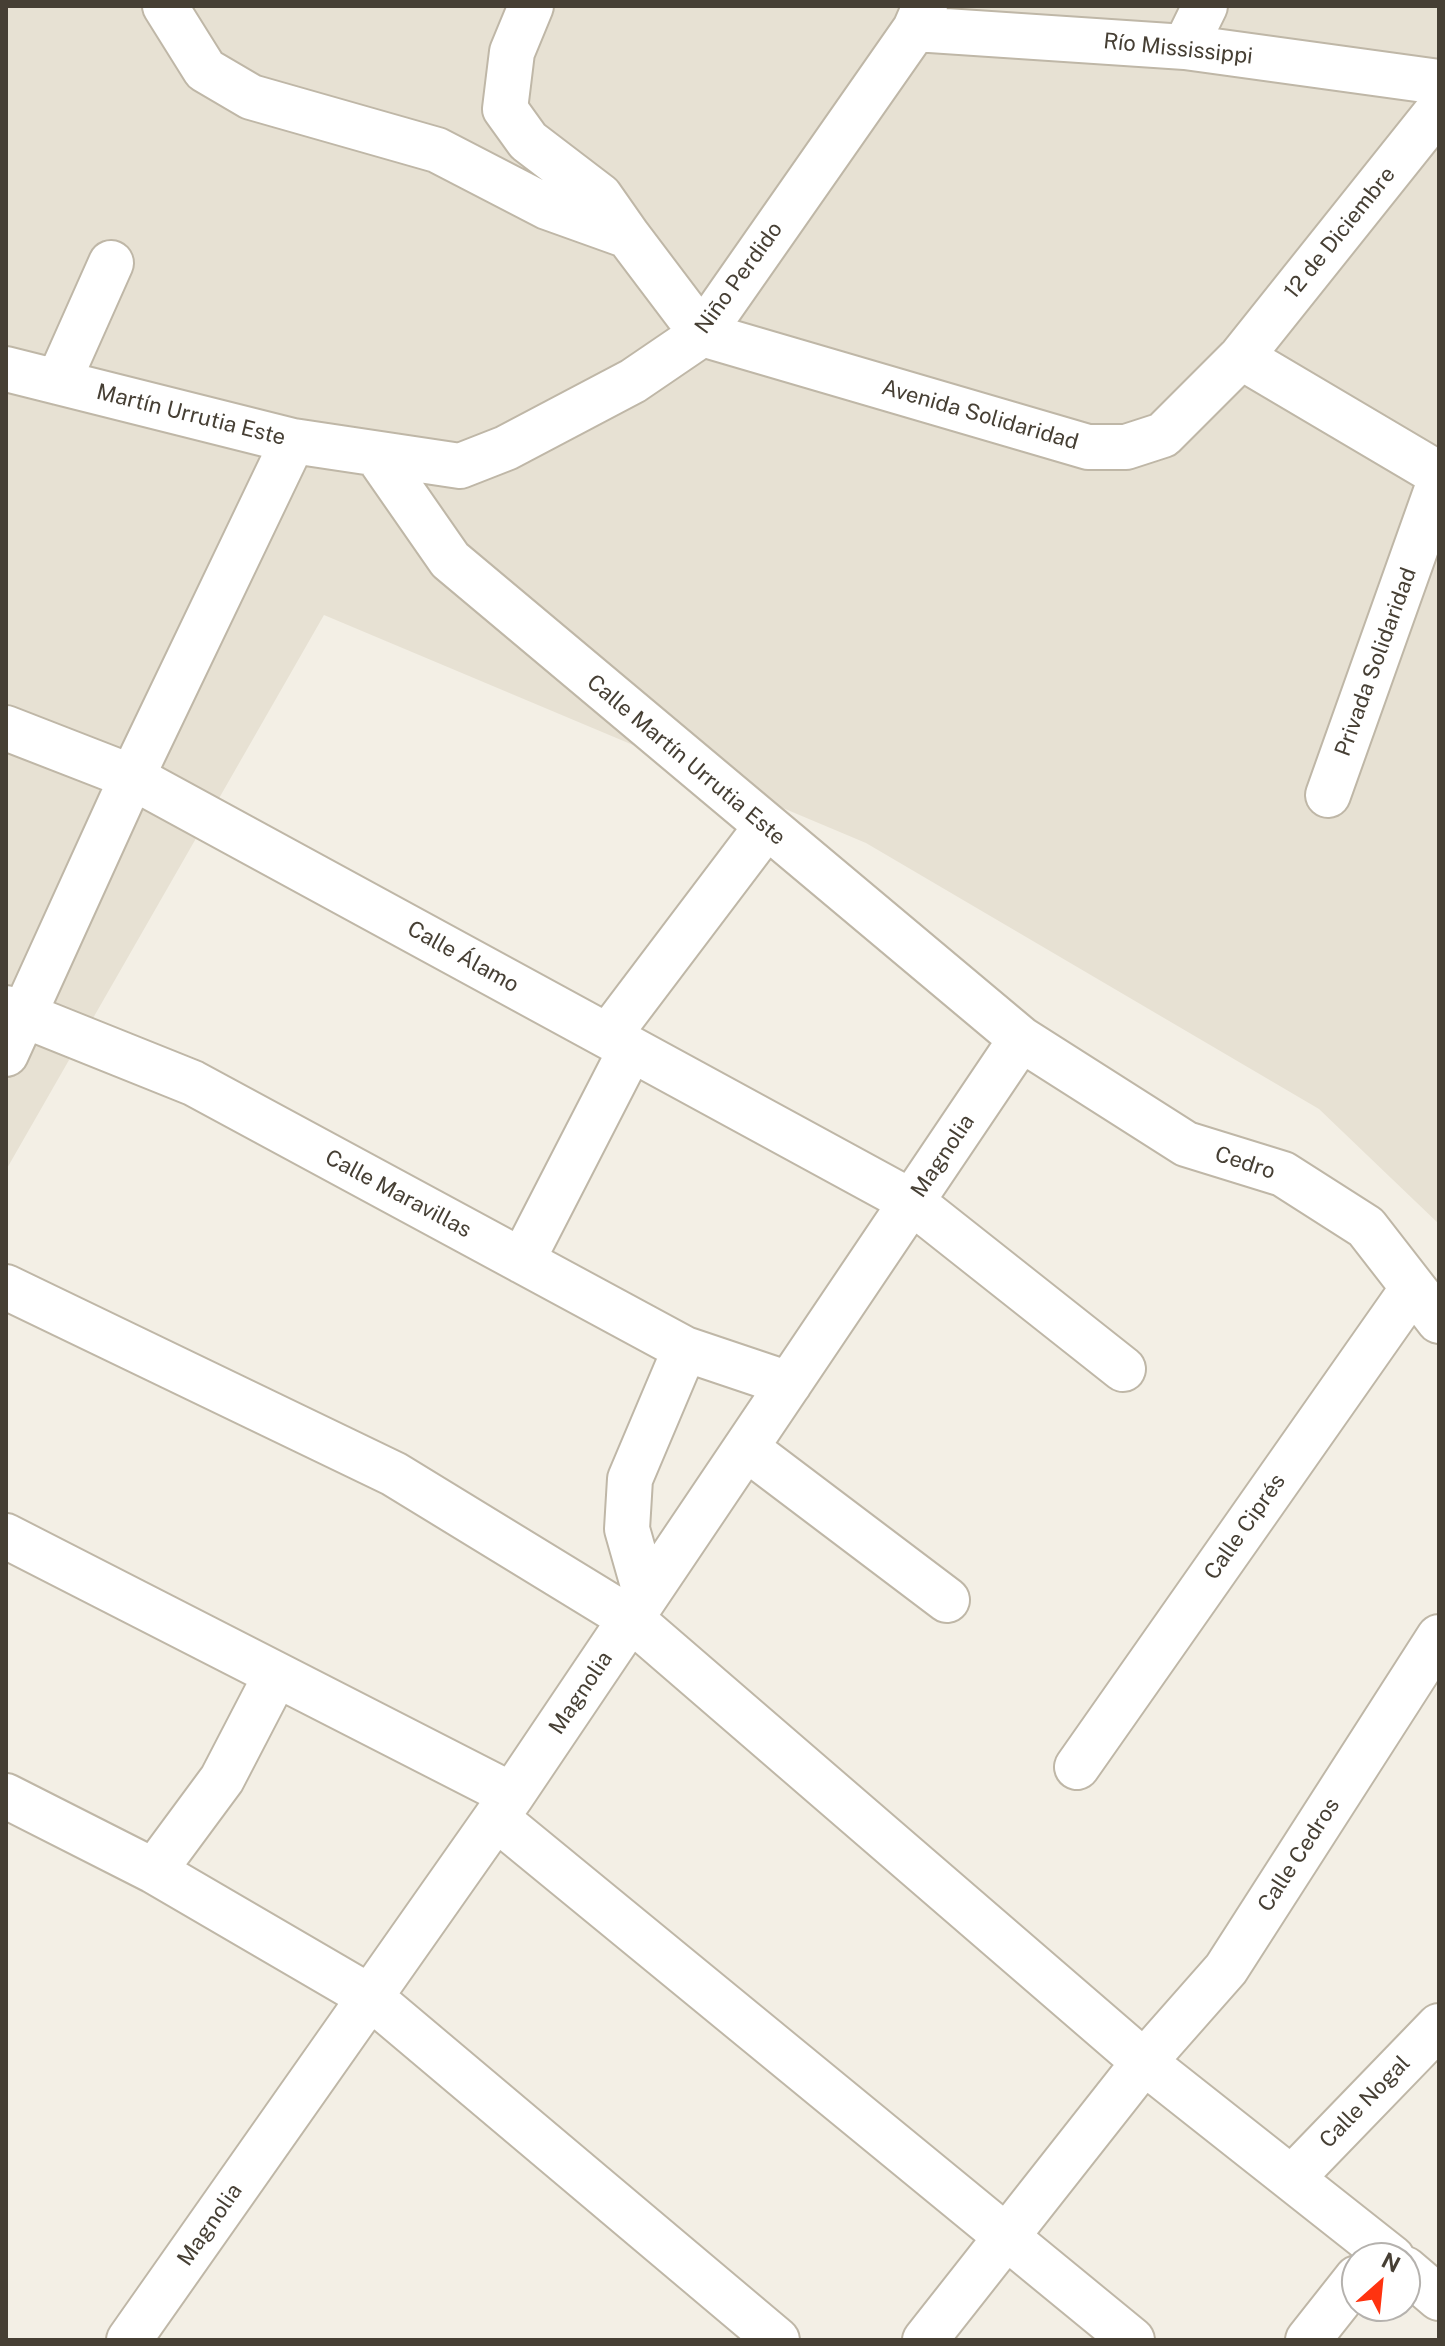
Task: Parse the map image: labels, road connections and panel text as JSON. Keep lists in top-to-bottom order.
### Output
{
  "streets": {
    "street": [
      "Río Mississippi",
      "12 de Diciembre",
      "Niño Perdido",
      "Martín Urrutia Este",
      "Avenida Solidaridad",
      "Privada Solidaridad",
      "Calle Martín Urrutia Este",
      "Calle Álamo",
      "Magnolia",
      "Cedro",
      "Calle Maravillas",
      "Calle Ciprés",
      "Calle Cedros",
      "Calle Nogal"
    ]
  },
  "crossings": [
    ["Río Mississippi", "Niño Perdido"],
    ["12 de Diciembre", "Avenida Solidaridad"],
    ["Niño Perdido", "Martín Urrutia Este"],
    ["Niño Perdido", "Avenida Solidaridad"],
    ["Niño Perdido", "Calle Martín Urrutia Este"],
    ["Martín Urrutia Este", "Calle Martín Urrutia Este"],
    ["Calle Martín Urrutia Este", "Magnolia"],
    ["Calle Martín Urrutia Este", "Cedro"],
    ["Calle Álamo", "Magnolia"],
    ["Magnolia", "Cedro"],
    ["Magnolia", "Calle Maravillas"],
    ["Cedro", "Calle Ciprés"]
  ],
  "north": "top right"
}
